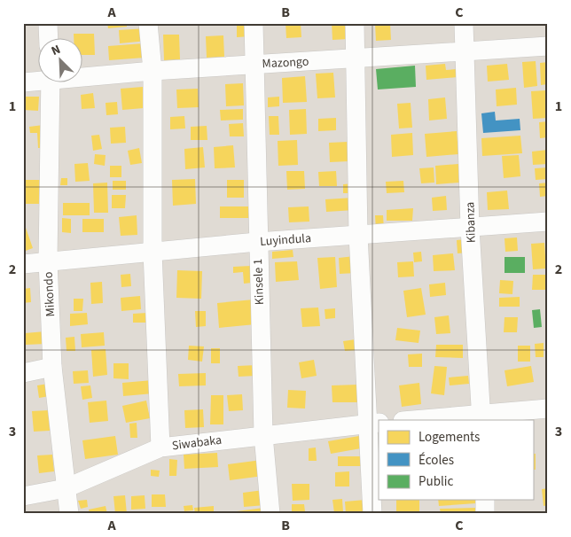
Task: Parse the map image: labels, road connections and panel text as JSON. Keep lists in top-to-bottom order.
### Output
{
  "streets": {
    "street": [
      "Mazongo",
      "Kibanza",
      "Luyindula",
      "Kinsele 1",
      "Mikondo",
      "Siwabaka"
    ]
  },
  "crossings": [
    ["Mazongo", "Kibanza"],
    ["Mazongo", "Kinsele 1"],
    ["Kibanza", "Luyindula"],
    ["Luyindula", "Kinsele 1"],
    ["Luyindula", "Mikondo"],
    ["Kinsele 1", "Siwabaka"],
    ["Mikondo", "Siwabaka"]
  ],
  "legend": ["Logements", "Écoles", "Public"],
  "north": "top left",
  "grid": {
    "columns": ["A", "B", "C"],
    "rows": ["1", "2", "3"]
  }
}
